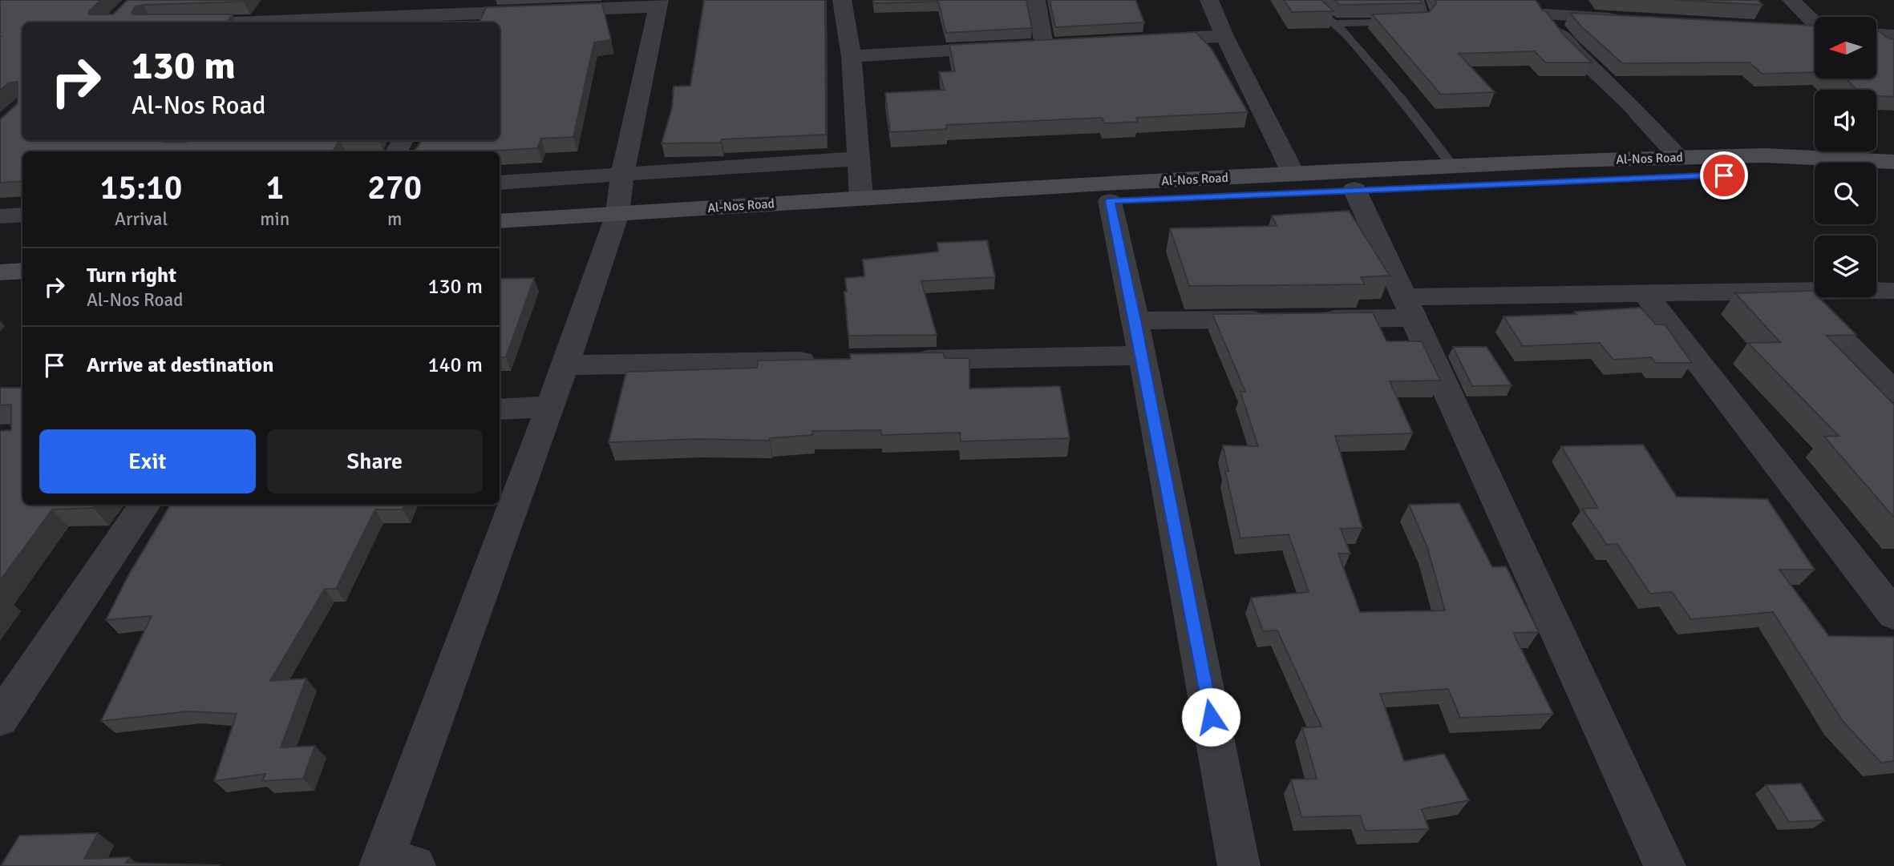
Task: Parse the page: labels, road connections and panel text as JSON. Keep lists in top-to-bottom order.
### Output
{
  "streets": {
    "main road": ["Al-Nos Road"]
  },
  "north": "left",
  "page": {
    "turn": ["130 m", "Al-Nos Road"],
    "eta": [
      "15:10",
      "Arrival",
      "1",
      "min",
      "270",
      "m"
    ],
    "list": [
      {
        "name": "Turn right",
        "note": "Al-Nos Road",
        "value": "130 m"
      },
      {
        "name": "Arrive at destination",
        "value": "140 m"
      }
    ],
    "buttons": ["Exit", "Share"]
  }
}
